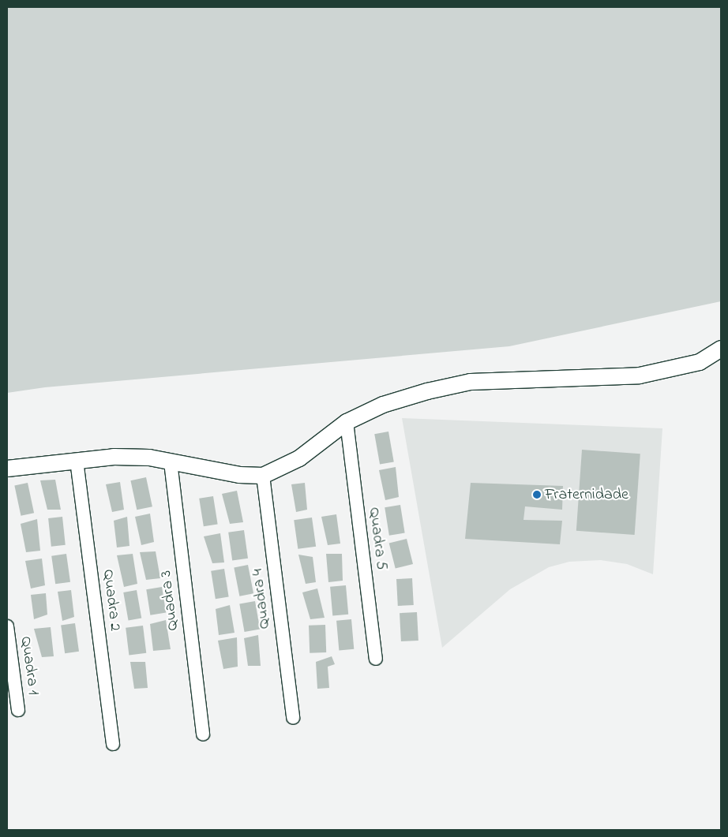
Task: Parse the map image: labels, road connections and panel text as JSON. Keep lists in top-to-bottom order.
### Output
{
  "streets": {
    "street": [
      "Quadra 5",
      "Quadra 4",
      "Quadra 2",
      "Quadra 3",
      "Quadra 1"
    ]
  },
  "places": ["Fraternidade"]
}
